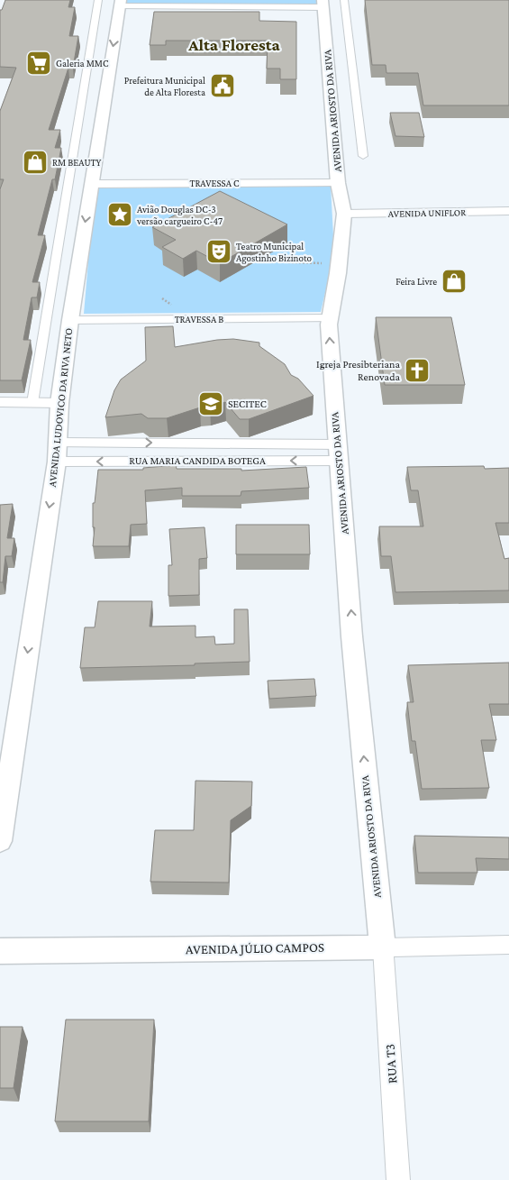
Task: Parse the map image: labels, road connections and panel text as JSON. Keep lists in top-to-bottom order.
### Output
{
  "streets": {
    "street": [
      "AVENIDA ARIOSTO DA RIVA",
      "TRAVESSA C",
      "AVENIDA UNIFLOR",
      "TRAVESSA B",
      "AVENIDA LUDOVICO DA RIVA NETO",
      "RUA MARIA CANDIDA BOTEGA",
      "AVENIDA JÚLIO CAMPOS",
      "RUA T3"
    ]
  },
  "crossings": [
    ["AVENIDA ARIOSTO DA RIVA", "TRAVESSA C"],
    ["AVENIDA ARIOSTO DA RIVA", "AVENIDA UNIFLOR"],
    ["AVENIDA ARIOSTO DA RIVA", "TRAVESSA B"],
    ["AVENIDA ARIOSTO DA RIVA", "RUA MARIA CANDIDA BOTEGA"],
    ["AVENIDA ARIOSTO DA RIVA", "AVENIDA JÚLIO CAMPOS"],
    ["AVENIDA ARIOSTO DA RIVA", "RUA T3"],
    ["TRAVESSA C", "AVENIDA LUDOVICO DA RIVA NETO"],
    ["TRAVESSA B", "AVENIDA LUDOVICO DA RIVA NETO"],
    ["AVENIDA LUDOVICO DA RIVA NETO", "RUA MARIA CANDIDA BOTEGA"],
    ["AVENIDA JÚLIO CAMPOS", "RUA T3"]
  ],
  "one_way": ["AVENIDA ARIOSTO DA RIVA"],
  "districts": ["Alta Floresta"],
  "places": {
    "supermarket": ["Galeria MMC"],
    "public building": ["Prefeitura Municipal de Alta Floresta"],
    "shop": ["RM BEAUTY", "Feira Livre"],
    "place": ["Avião Douglas DC-3 versão cargueiro C-47"],
    "theatre": ["Teatro Municipal Agostinho Bizinoto"],
    "church": ["Igreja Presibteriana Renovada"],
    "school or university": ["SECITEC"]
  }
}
